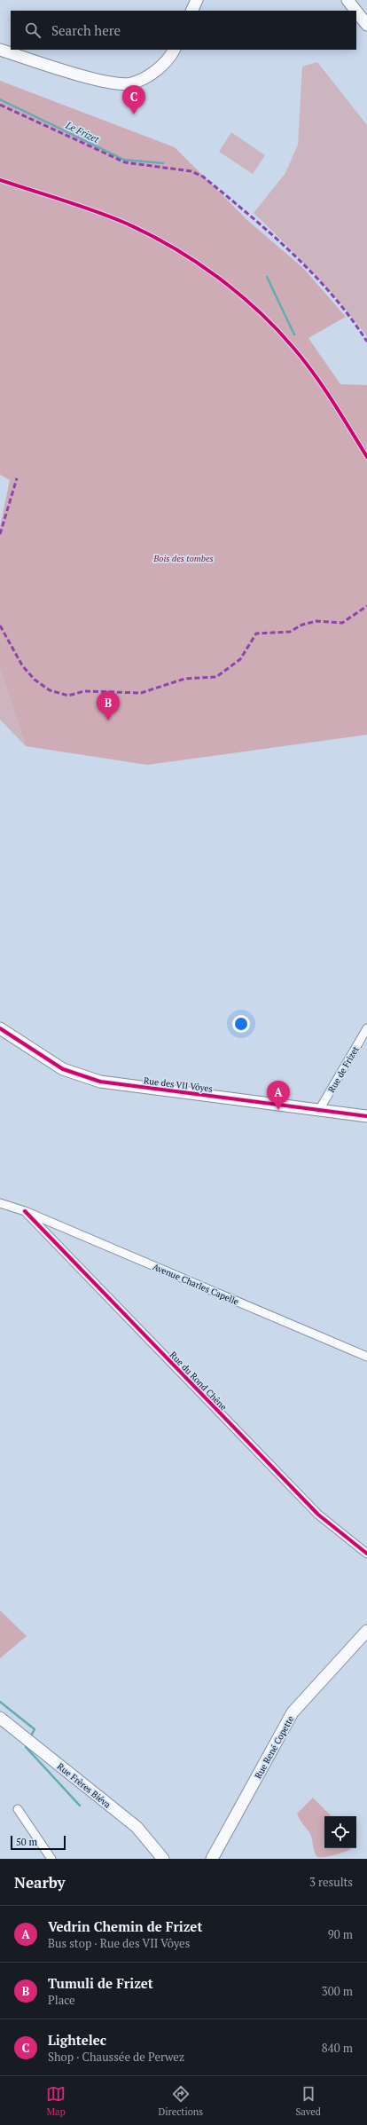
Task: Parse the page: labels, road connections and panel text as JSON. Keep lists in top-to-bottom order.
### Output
{
  "streets": {
    "street": [
      "Rue de Frizet",
      "Rue des VII Vôyes",
      "Avenue Charles Capelle",
      "Rue du Rond Chêne",
      "Rue René Copette",
      "Rue Frères Biéva"
    ]
  },
  "crossings": [
    ["Rue de Frizet", "Rue des VII Vôyes"],
    ["Avenue Charles Capelle", "Rue du Rond Chêne"]
  ],
  "water": ["Le Frizet"],
  "parks": ["Bois des tombes"],
  "scale_bar": "50 m",
  "page": {
    "search": "Search here",
    "pins": ["C", "B", "A"],
    "scale": "50 m",
    "heading": ["Nearby", "3 results"],
    "list": [
      {
        "mark": "A",
        "name": "Vedrin Chemin de Frizet",
        "note": "Bus stop · Rue des VII Vôyes",
        "value": "90 m"
      },
      {
        "mark": "B",
        "name": "Tumuli de Frizet",
        "note": "Place",
        "value": "300 m"
      },
      {
        "mark": "C",
        "name": "Lightelec",
        "note": "Shop · Chaussée de Perwez",
        "value": "840 m"
      }
    ],
    "nav": ["Map", "Directions", "Saved"]
  }
}
